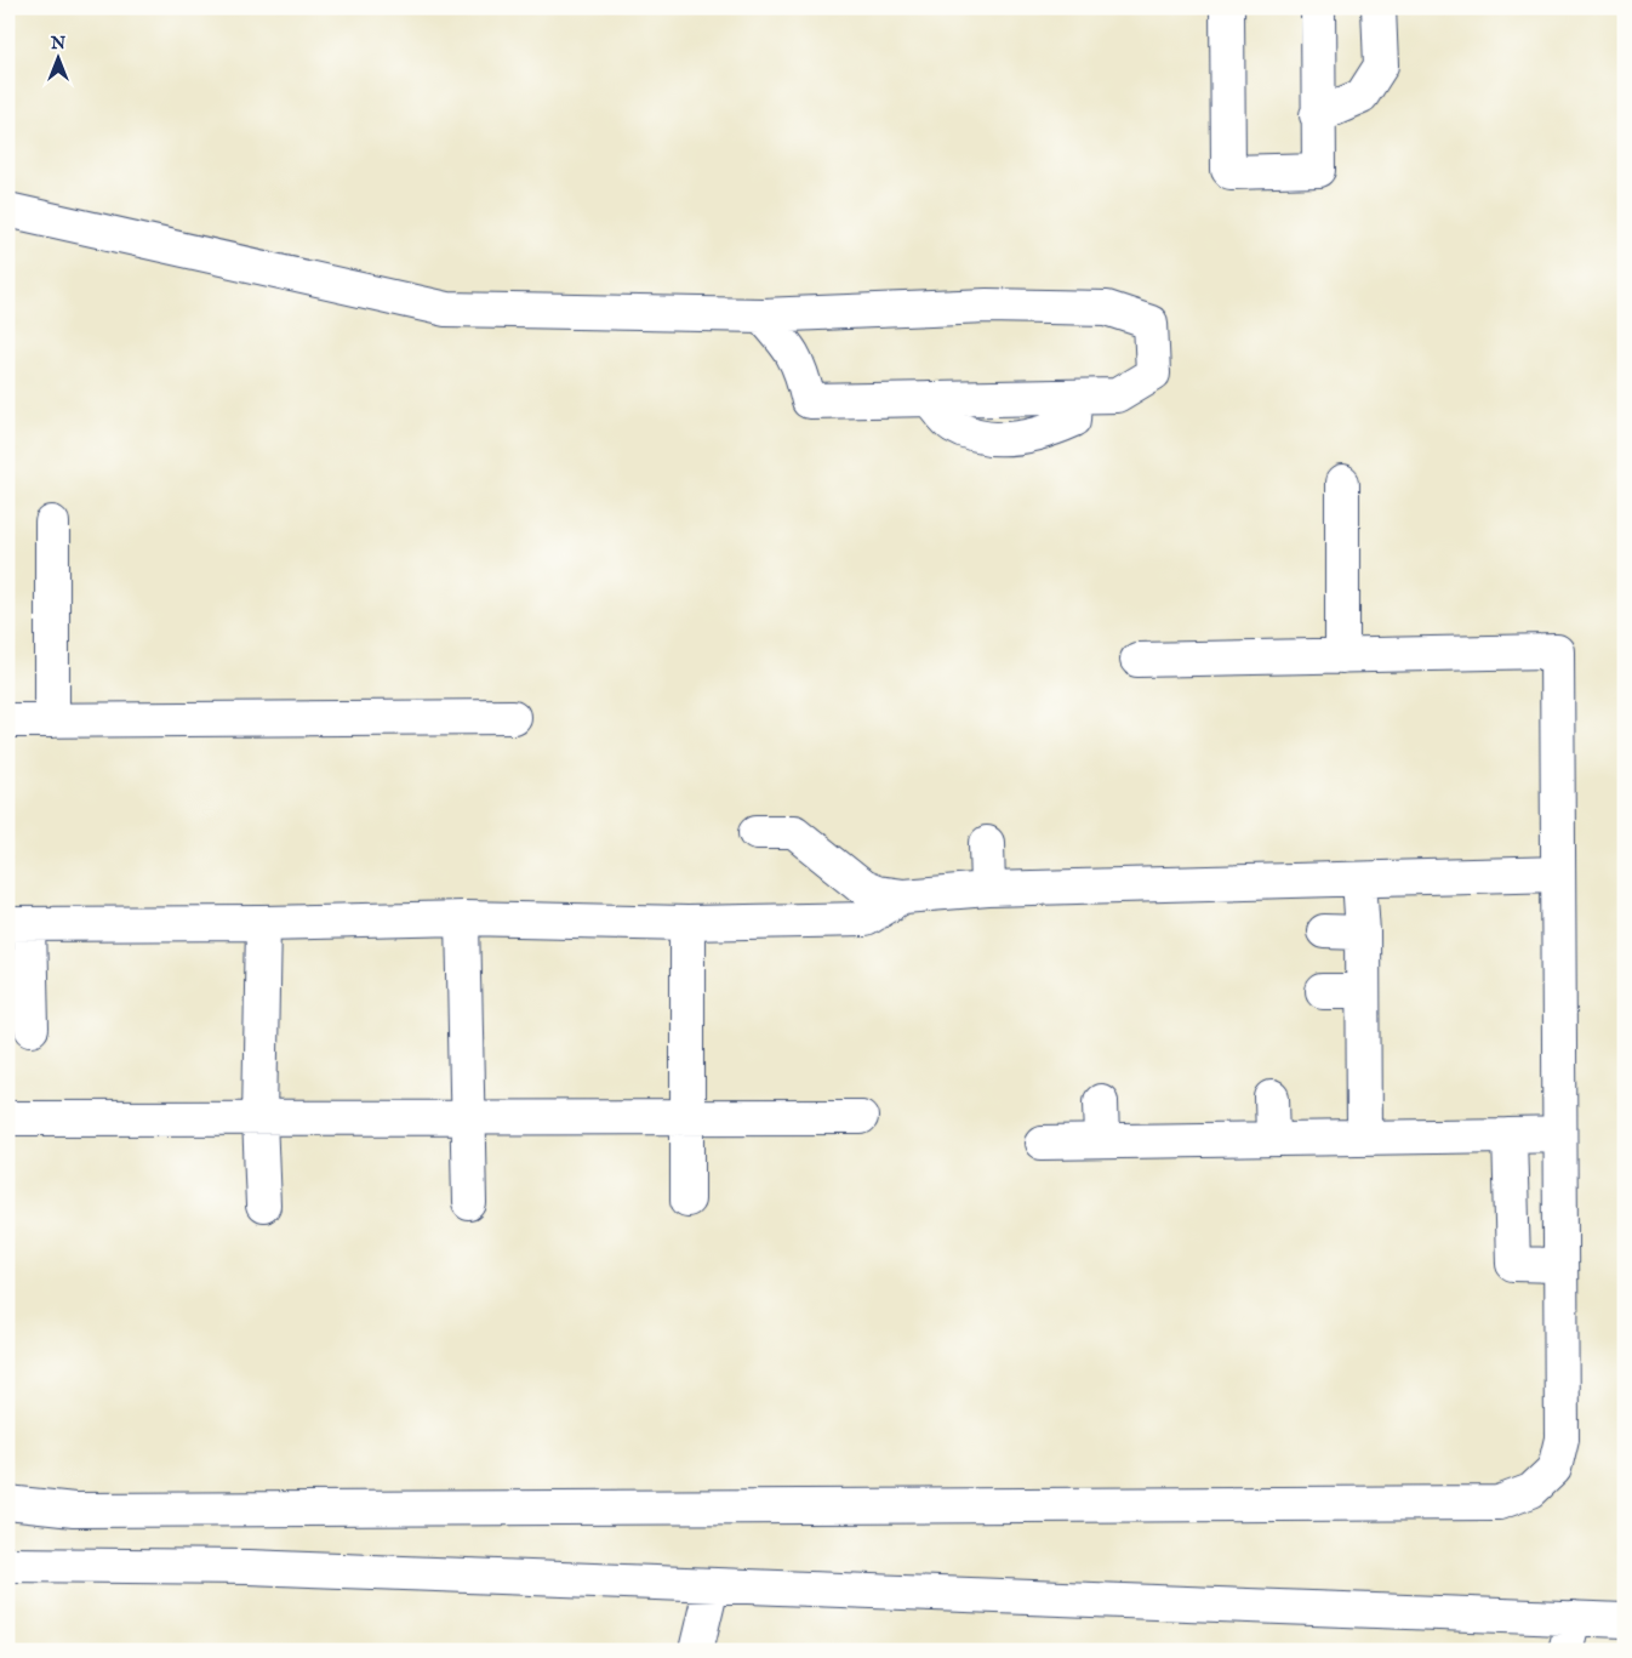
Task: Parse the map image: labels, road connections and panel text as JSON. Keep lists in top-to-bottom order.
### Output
{
  "north": "top"
}
